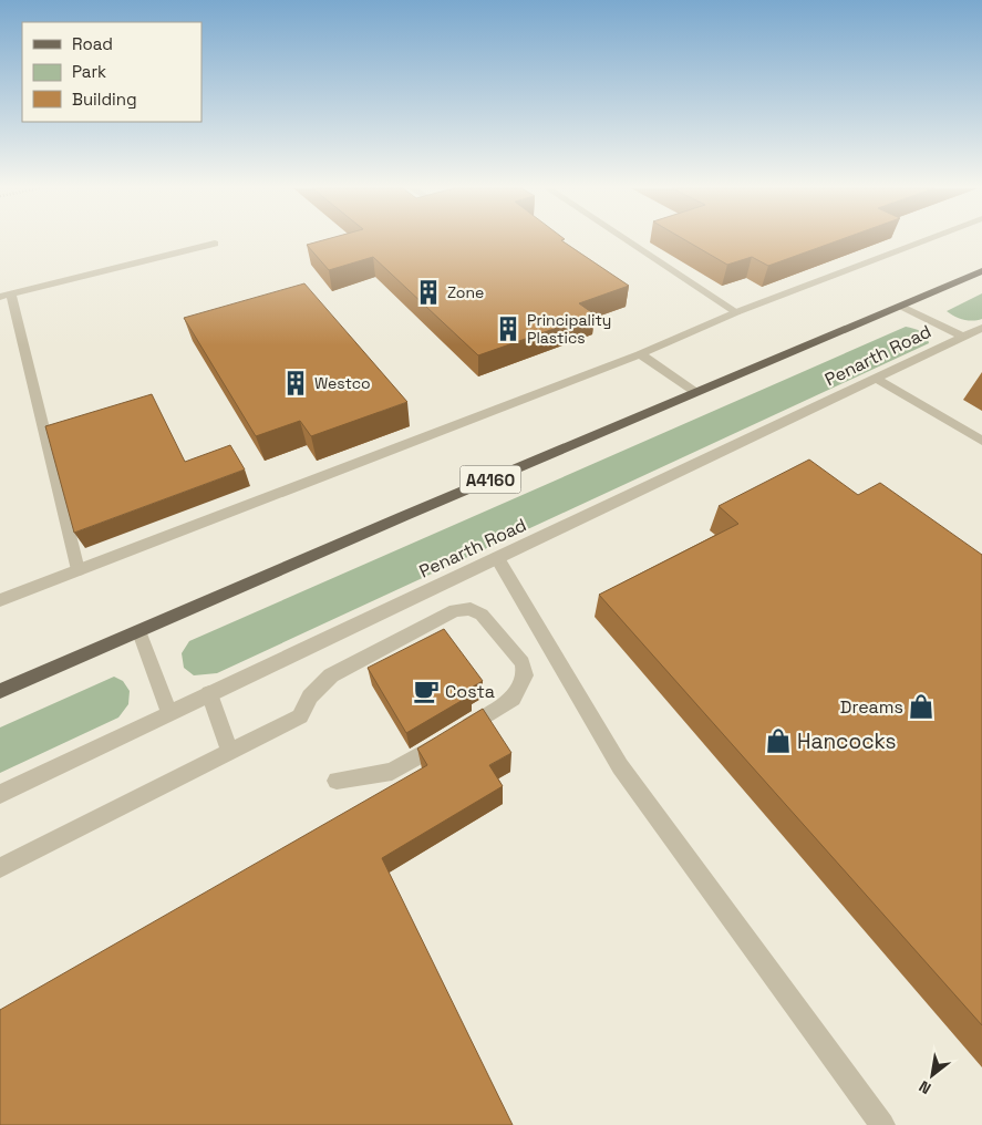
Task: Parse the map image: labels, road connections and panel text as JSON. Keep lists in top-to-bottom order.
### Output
{
  "streets": {
    "main road": ["Penarth Road", "A4160"]
  },
  "places": {
    "building": ["Zone", "Principality Plastics", "Westco"],
    "cafe": ["Costa"],
    "shop": ["Dreams", "Hancocks"]
  },
  "legend": ["Road", "Park", "Building"],
  "north": "bottom left"
}
